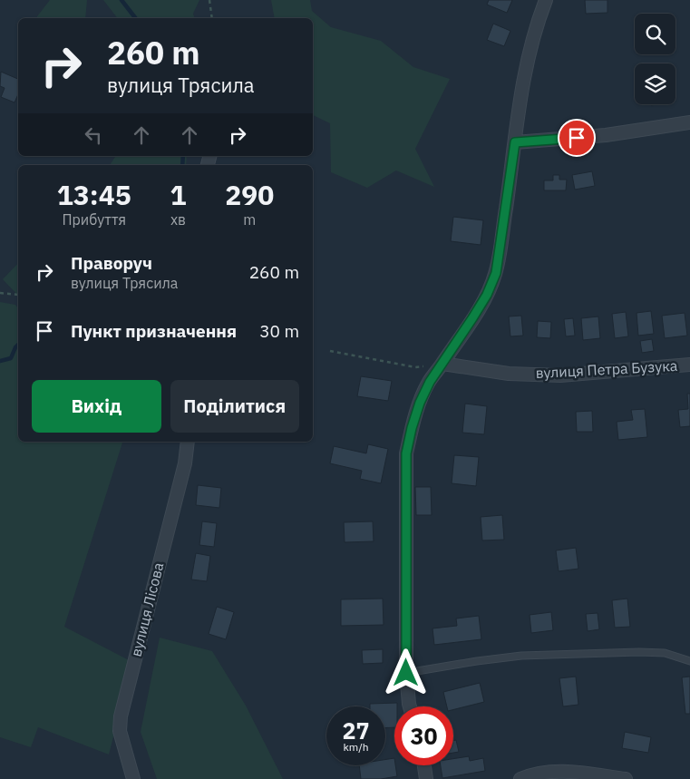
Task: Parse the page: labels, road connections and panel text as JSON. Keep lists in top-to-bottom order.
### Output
{
  "streets": {
    "street": ["вулиця Петра Бузука", "вулиця Лісова"]
  },
  "page": {
    "turn": ["260 m", "вулиця Трясила"],
    "eta": [
      "13:45",
      "Прибуття",
      "1",
      "хв",
      "290",
      "m"
    ],
    "list": [
      {
        "name": "Праворуч",
        "note": "вулиця Трясила",
        "value": "260 m"
      },
      {
        "name": "Пункт призначення",
        "value": "30 m"
      }
    ],
    "buttons": ["Вихід", "Поділитися"],
    "speed": "27 km/h",
    "limit": "30"
  }
}
